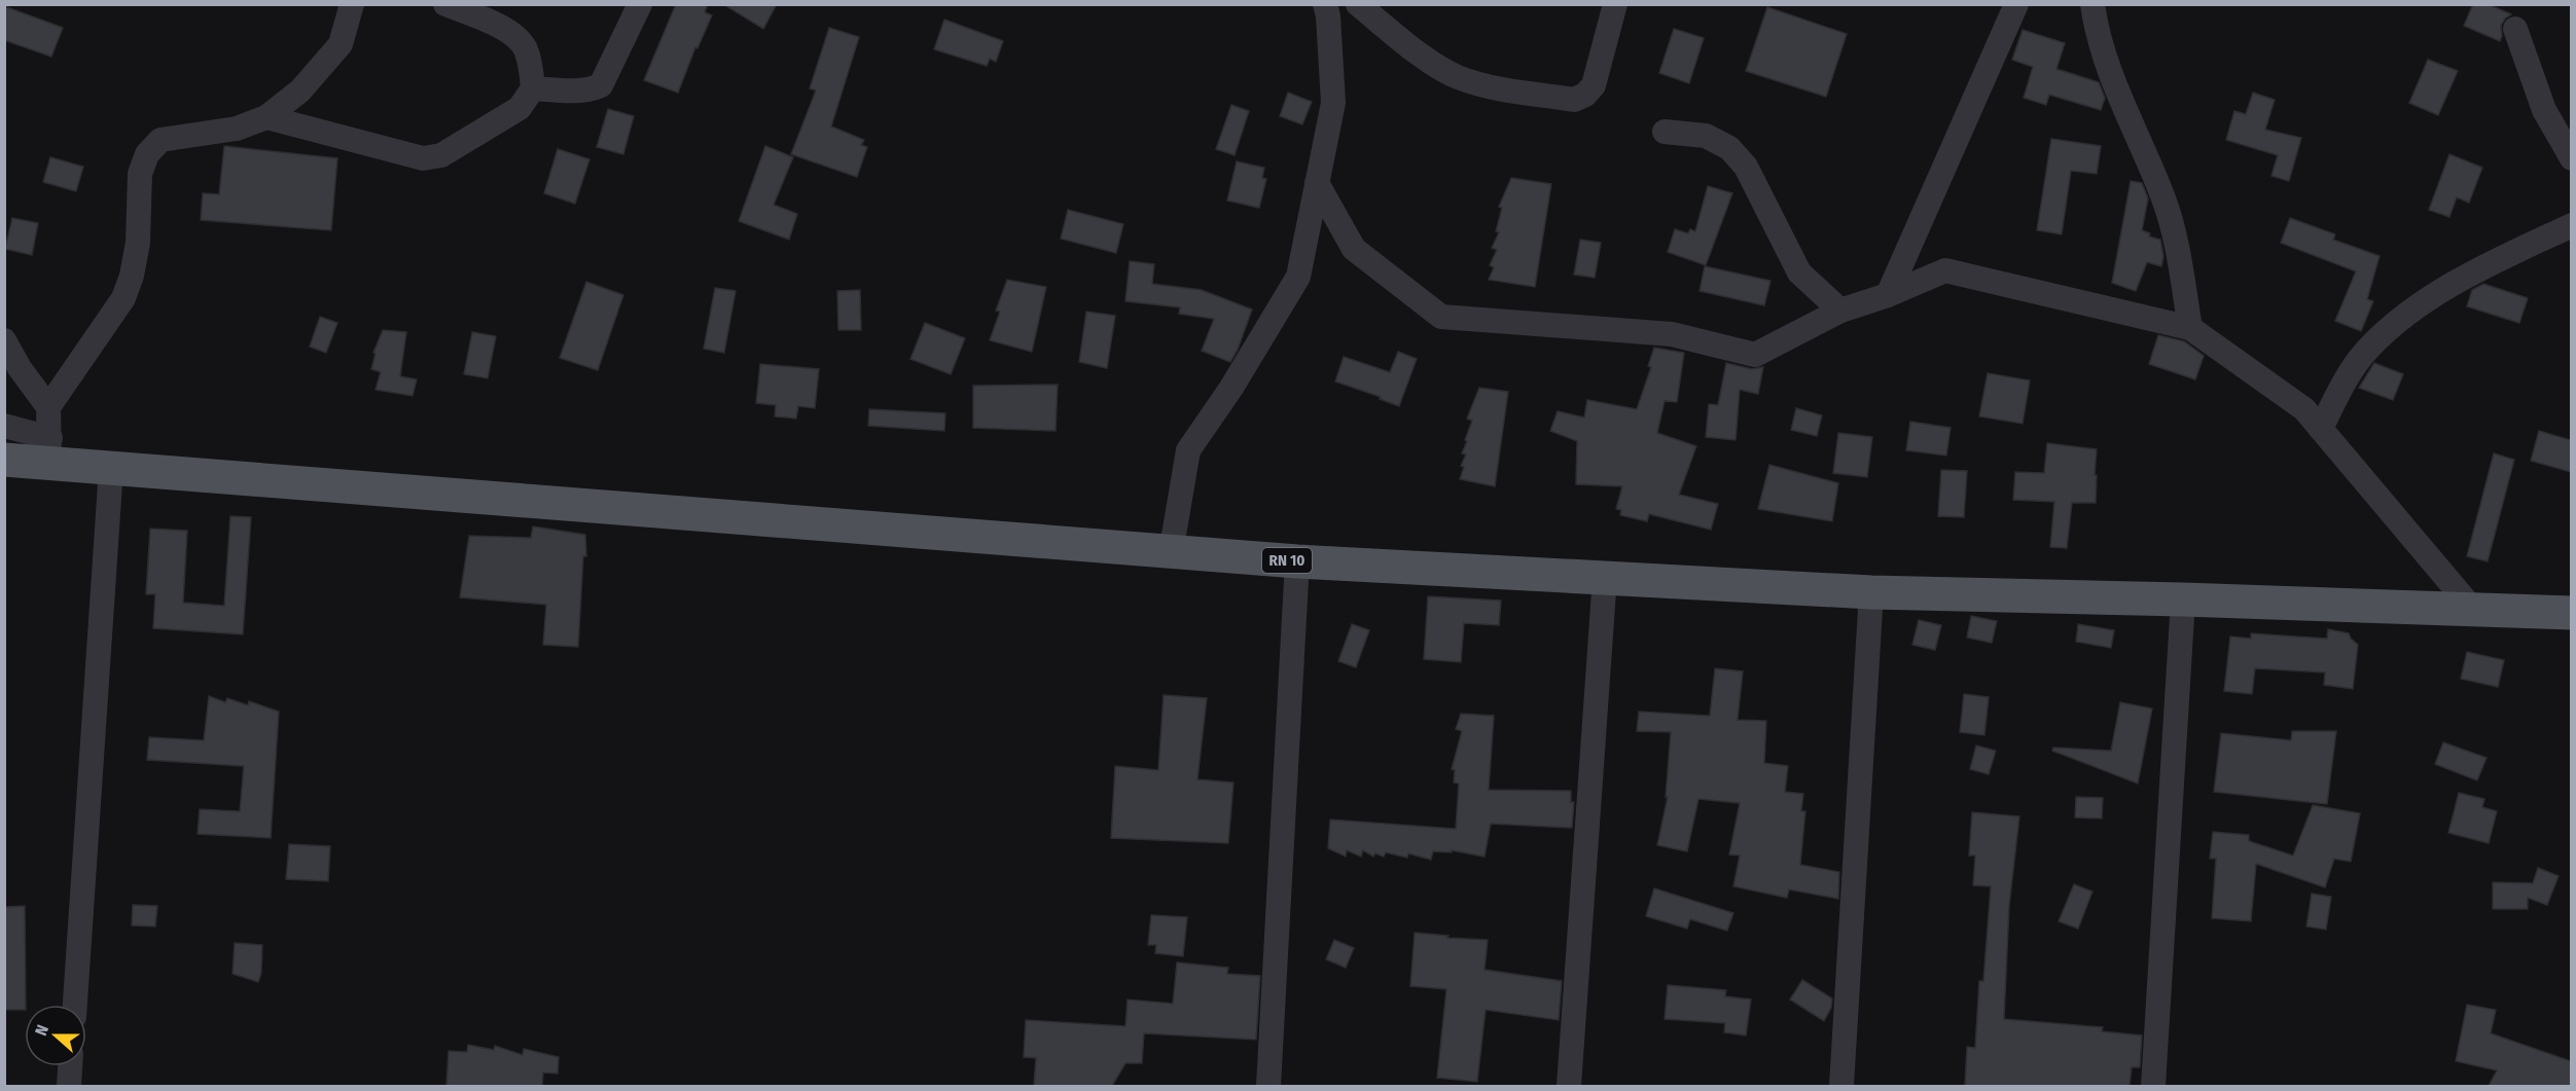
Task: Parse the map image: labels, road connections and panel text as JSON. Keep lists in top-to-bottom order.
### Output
{
  "streets": {
    "main road": ["RN 10"]
  },
  "north": "left"
}
